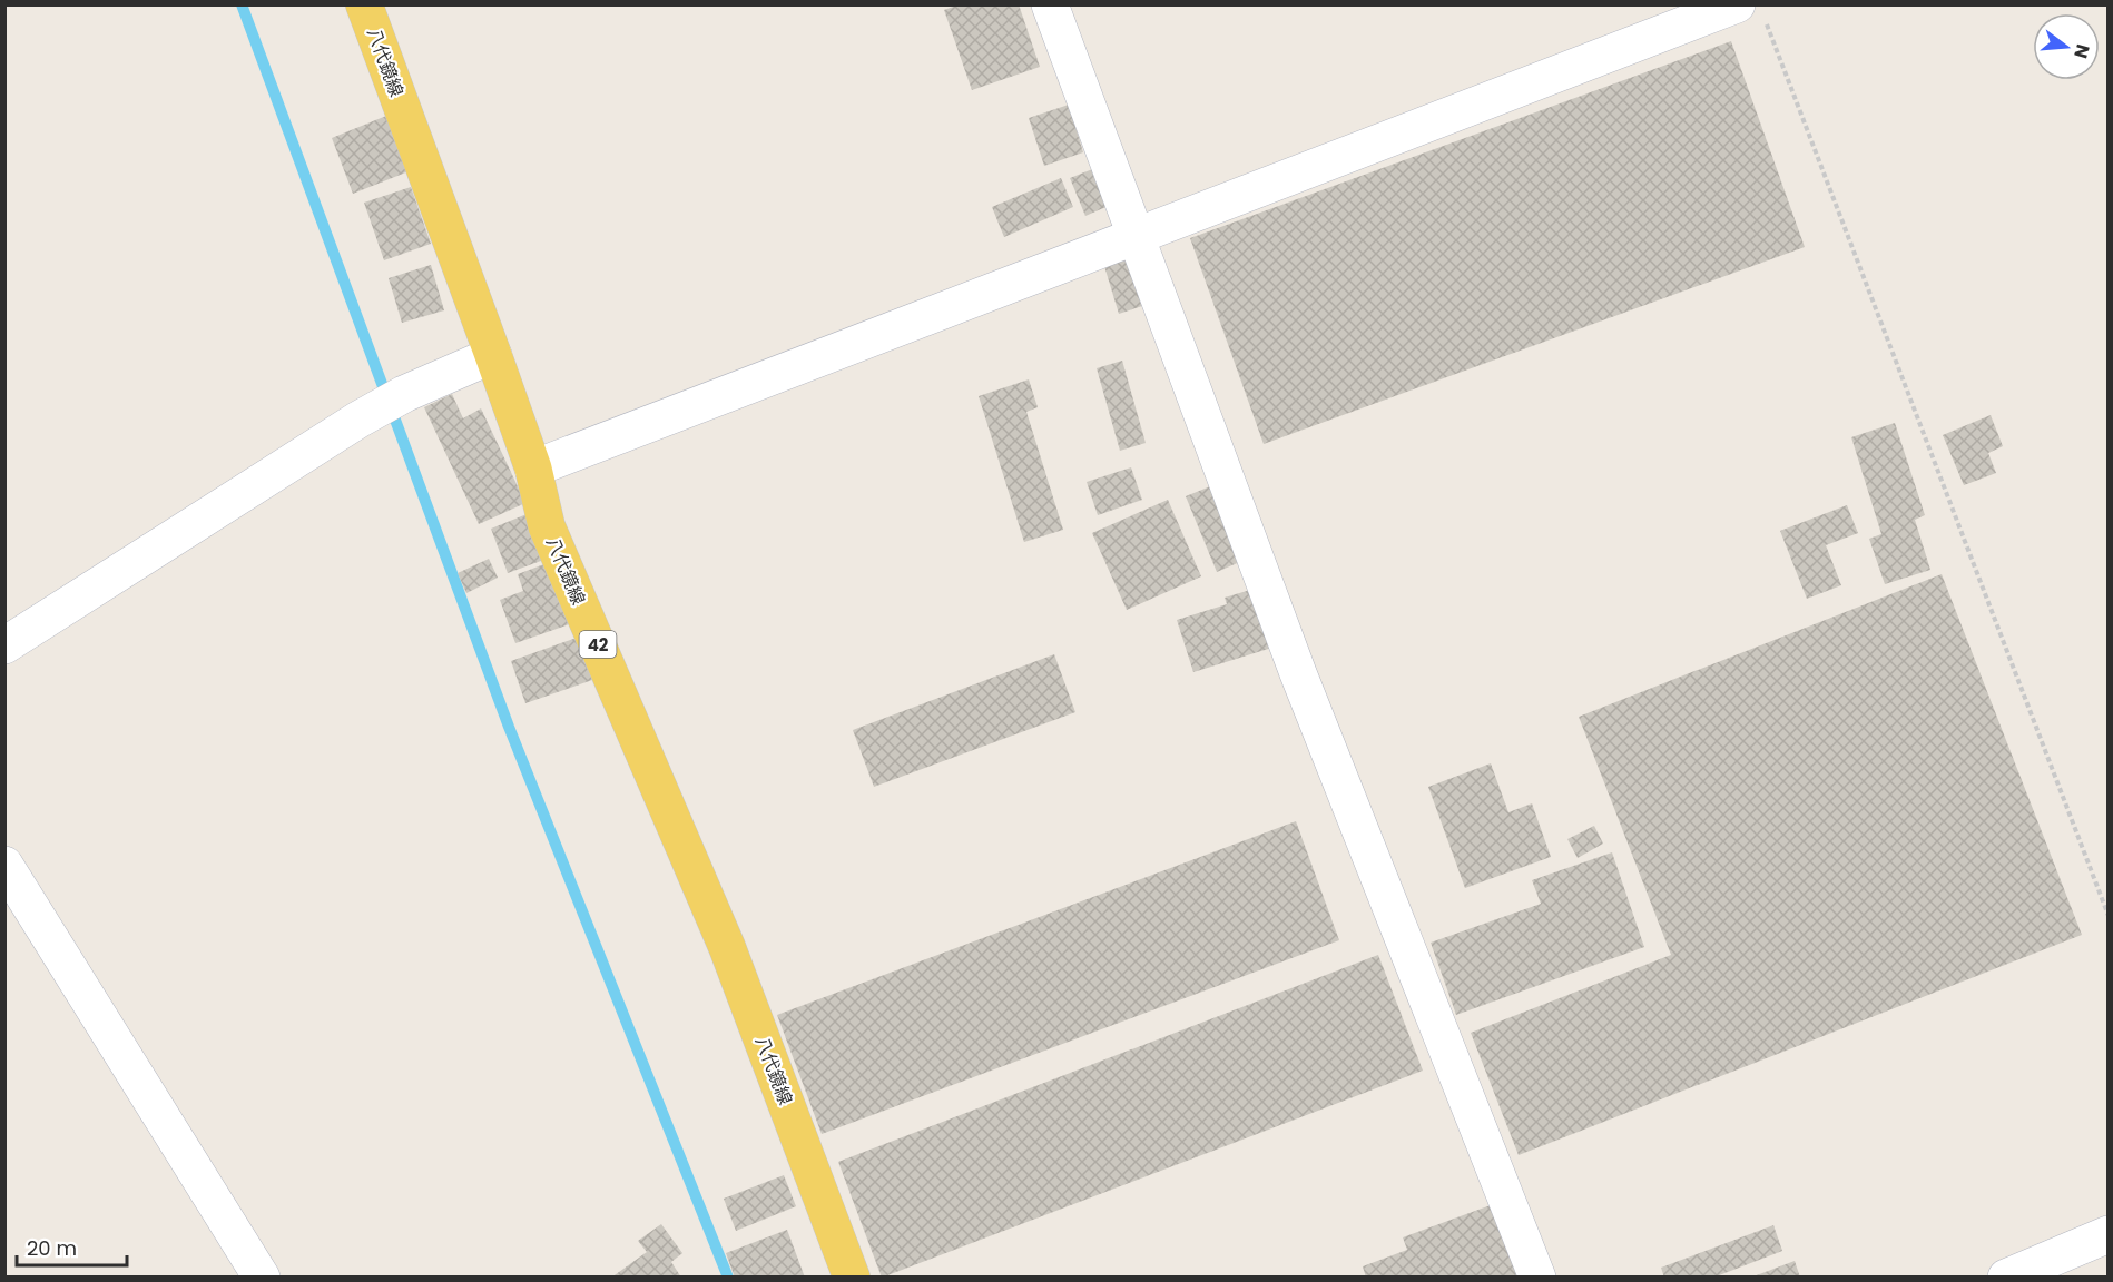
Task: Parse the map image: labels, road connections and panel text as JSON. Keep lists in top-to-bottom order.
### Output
{
  "streets": {
    "main road": ["八代鏡線", "42"]
  },
  "scale_bar": "20 m",
  "north": "right"
}
